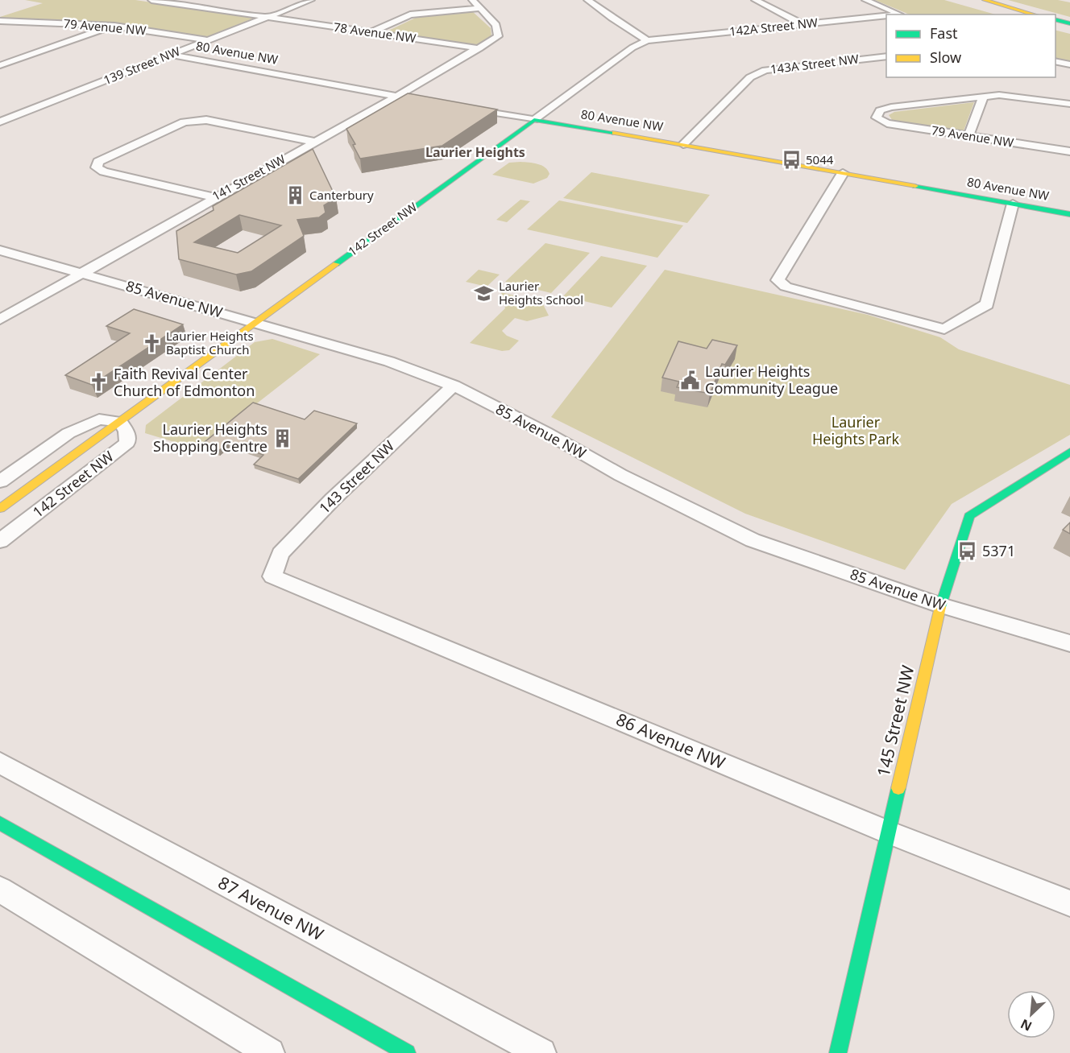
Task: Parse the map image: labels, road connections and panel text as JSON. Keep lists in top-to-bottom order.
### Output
{
  "streets": {
    "main road": ["80 Avenue NW", "142 Street NW", "145 Street NW"],
    "street": [
      "79 Avenue NW",
      "142A Street NW",
      "78 Avenue NW",
      "143A Street NW",
      "139 Street NW",
      "141 Street NW",
      "85 Avenue NW",
      "143 Street NW",
      "86 Avenue NW",
      "87 Avenue NW"
    ]
  },
  "crossings": [
    ["79 Avenue NW", "139 Street NW"],
    ["142A Street NW", "142 Street NW"],
    ["78 Avenue NW", "139 Street NW"],
    ["78 Avenue NW", "141 Street NW"],
    ["80 Avenue NW", "143A Street NW"],
    ["80 Avenue NW", "139 Street NW"],
    ["80 Avenue NW", "141 Street NW"],
    ["80 Avenue NW", "142 Street NW"],
    ["141 Street NW", "85 Avenue NW"],
    ["142 Street NW", "85 Avenue NW"],
    ["85 Avenue NW", "143 Street NW"],
    ["85 Avenue NW", "145 Street NW"],
    ["143 Street NW", "86 Avenue NW"],
    ["145 Street NW", "86 Avenue NW"]
  ],
  "districts": ["Laurier Heights"],
  "parks": ["Laurier Heights Park"],
  "places": {
    "bus stop": ["5044", "5371"],
    "building": ["Canterbury", "Laurier Heights Shopping Centre"],
    "school or university": ["Laurier Heights School"],
    "church": ["Laurier Heights Baptist Church", "Faith Revival Center Church of Edmonton"],
    "public building": ["Laurier Heights Community League"]
  },
  "legend": ["Fast", "Slow"],
  "north": "bottom left"
}
